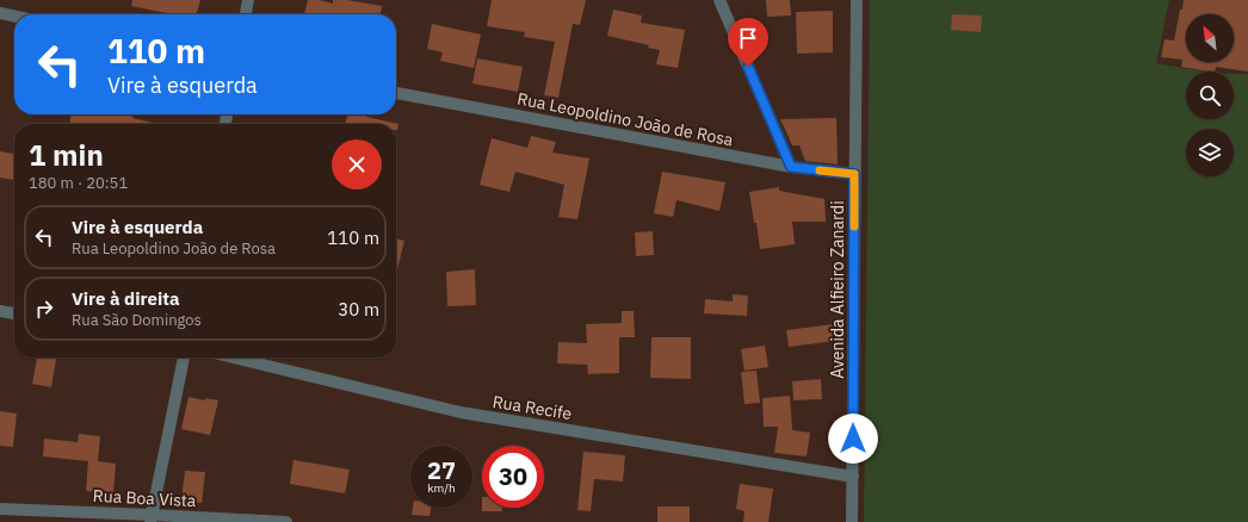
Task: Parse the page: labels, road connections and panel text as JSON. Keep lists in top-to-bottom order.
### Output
{
  "streets": {
    "street": [
      "Rua Leopoldino João de Rosa",
      "Avenida Alfieiro Zanardi",
      "Rua Recife",
      "Rua Boa Vista"
    ]
  },
  "crossings": [
    ["Rua Leopoldino João de Rosa", "Avenida Alfieiro Zanardi"],
    ["Avenida Alfieiro Zanardi", "Rua Recife"]
  ],
  "north": "top left",
  "page": {
    "turn": ["110 m", "Vire à esquerda"],
    "heading": ["1 min", "180 m · 20:51"],
    "list": [
      {
        "name": "Vire à esquerda",
        "note": "Rua Leopoldino João de Rosa",
        "value": "110 m"
      },
      {
        "name": "Vire à direita",
        "note": "Rua São Domingos",
        "value": "30 m"
      }
    ],
    "speed": "27 km/h",
    "limit": "30"
  }
}
